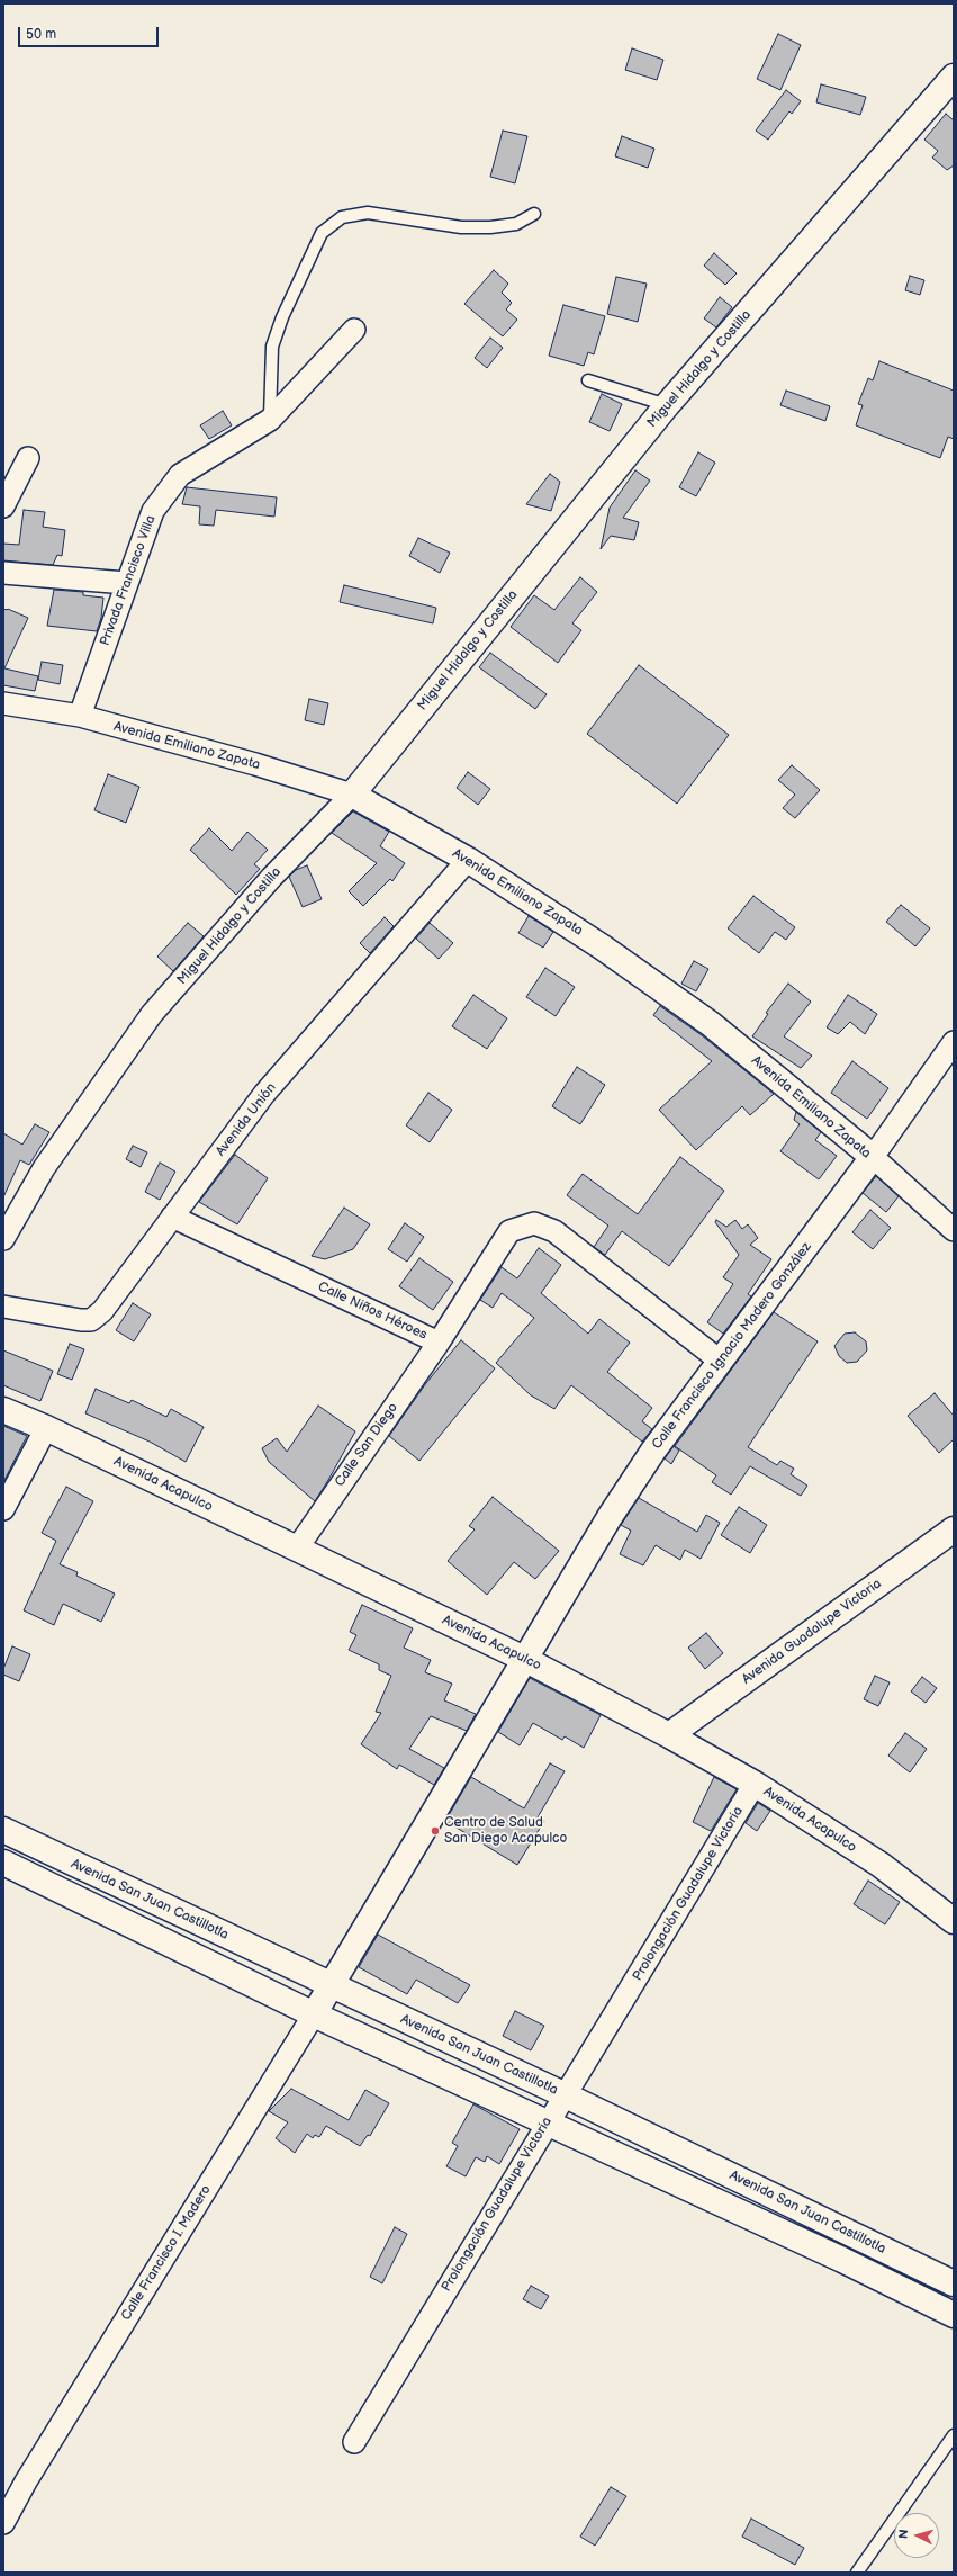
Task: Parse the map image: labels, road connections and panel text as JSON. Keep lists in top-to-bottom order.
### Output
{
  "streets": {
    "street": [
      "Miguel Hidalgo y Costilla",
      "Privada Francisco Villa",
      "Avenida Emiliano Zapata",
      "Avenida Unión",
      "Calle Niños Héroes",
      "Calle Francisco Ignacio Madero González",
      "Calle San Diego",
      "Avenida Acapulco",
      "Avenida Guadalupe Victoria",
      "Prolongación Guadalupe Victoria",
      "Avenida San Juan Castillotla",
      "Calle Francisco I. Madero"
    ]
  },
  "crossings": [
    ["Miguel Hidalgo y Costilla", "Avenida Emiliano Zapata"],
    ["Privada Francisco Villa", "Avenida Emiliano Zapata"],
    ["Avenida Emiliano Zapata", "Avenida Unión"],
    ["Avenida Emiliano Zapata", "Calle Francisco Ignacio Madero González"],
    ["Avenida Unión", "Calle Niños Héroes"],
    ["Calle Niños Héroes", "Calle Francisco Ignacio Madero González"],
    ["Calle Niños Héroes", "Calle San Diego"],
    ["Calle Francisco Ignacio Madero González", "Avenida Acapulco"],
    ["Calle Francisco Ignacio Madero González", "Avenida San Juan Castillotla"],
    ["Calle Francisco Ignacio Madero González", "Calle Francisco I. Madero"],
    ["Calle San Diego", "Avenida Acapulco"],
    ["Avenida Acapulco", "Avenida Guadalupe Victoria"],
    ["Avenida Acapulco", "Prolongación Guadalupe Victoria"],
    ["Prolongación Guadalupe Victoria", "Avenida San Juan Castillotla"],
    ["Avenida San Juan Castillotla", "Calle Francisco I. Madero"]
  ],
  "places": ["Centro de Salud San Diego Acapulco"],
  "scale_bar": "50 m",
  "north": "left"
}
